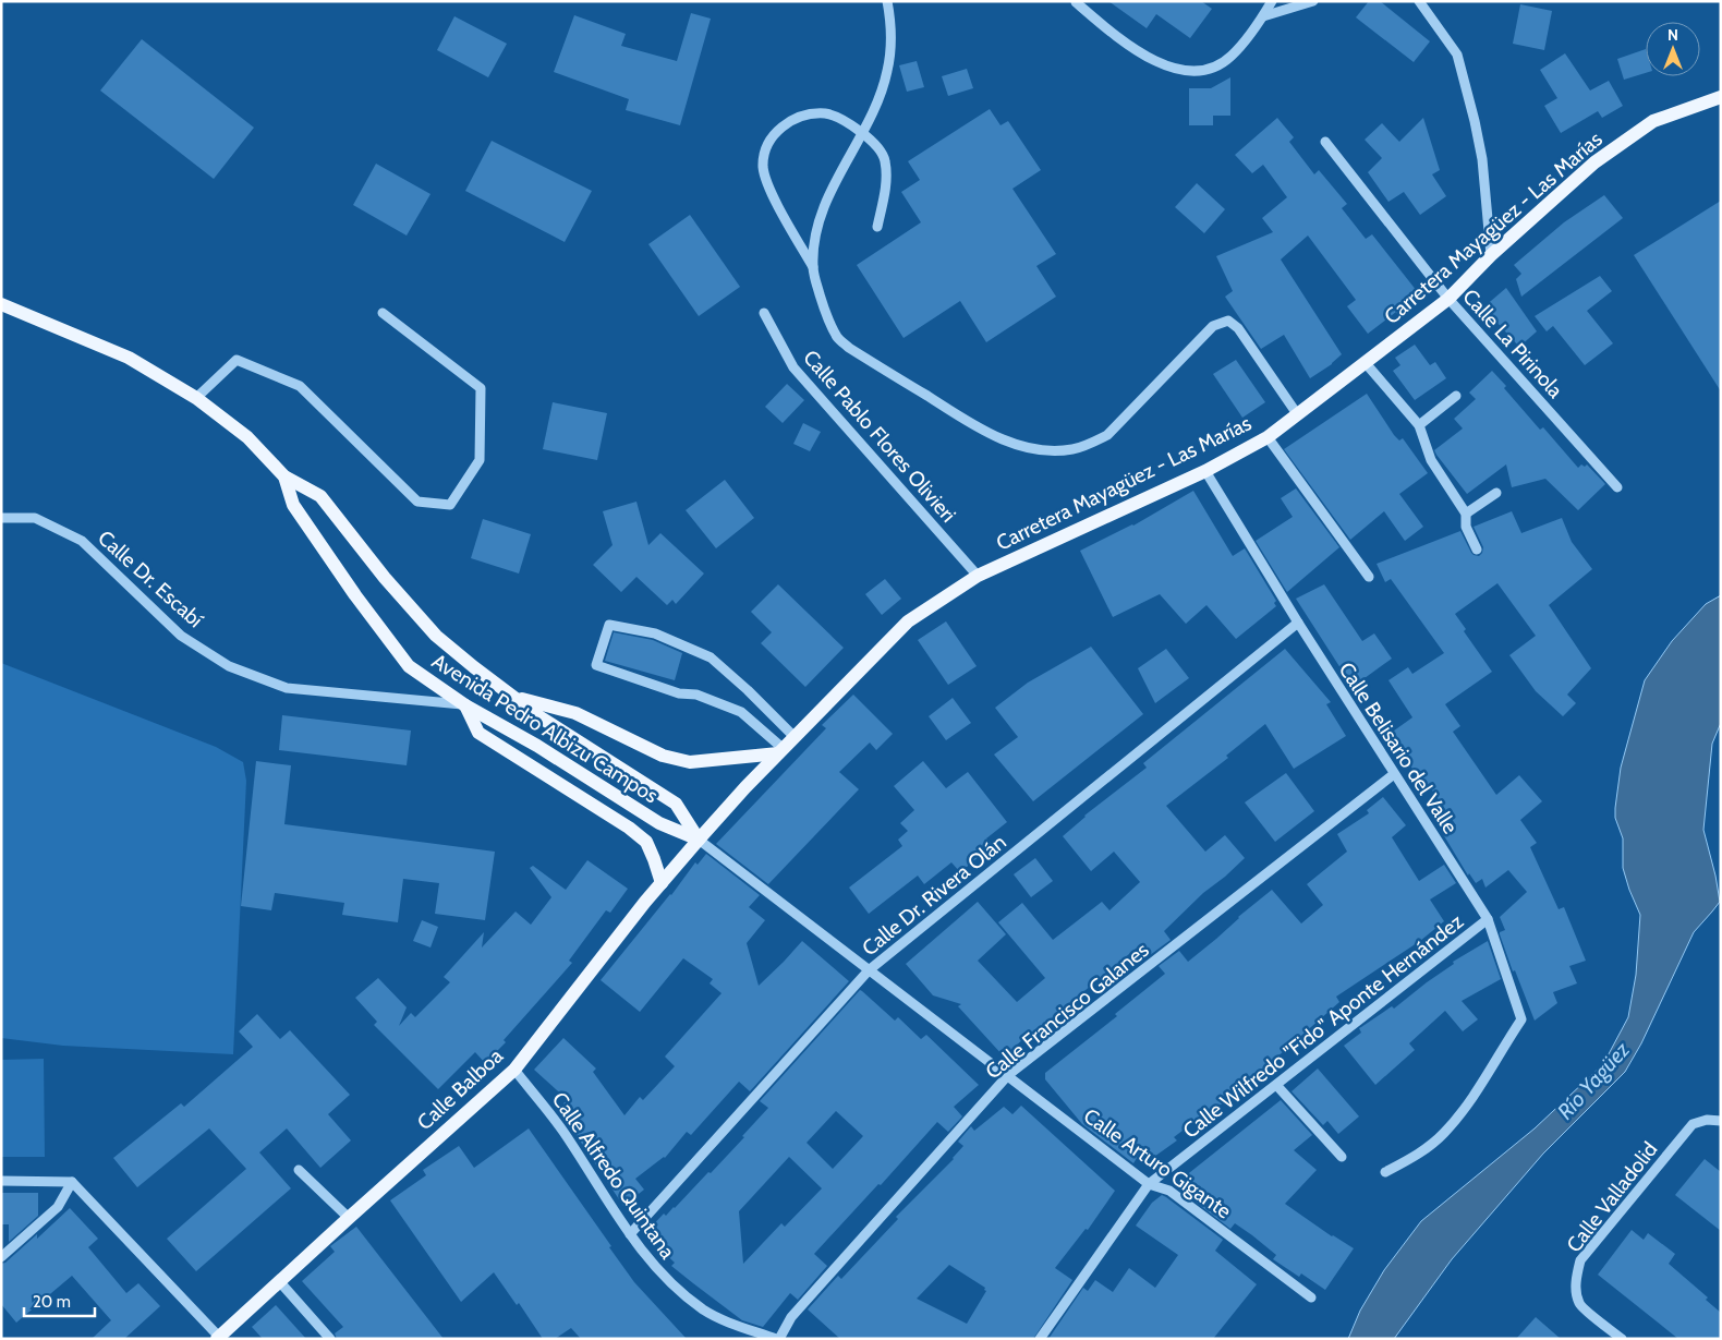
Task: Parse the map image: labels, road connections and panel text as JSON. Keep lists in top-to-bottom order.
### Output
{
  "streets": {
    "main road": ["Carretera Mayagüez - Las Marías", "Avenida Pedro Albizu Campos", "Calle Balboa"],
    "street": [
      "Calle La Pirinola",
      "Calle Pablo Flores Olivieri",
      "Calle Dr. Escabí",
      "Calle Belisario del Valle",
      "Calle Dr. Rivera Olán",
      "Calle Francisco Galanes",
      "Calle Wilfredo \"Fido\" Aponte Hernández",
      "Calle Arturo Gigante",
      "Calle Alfredo Quintana",
      "Calle Valladolid"
    ]
  },
  "crossings": [
    ["Carretera Mayagüez - Las Marías", "Calle La Pirinola"],
    ["Carretera Mayagüez - Las Marías", "Calle Pablo Flores Olivieri"],
    ["Carretera Mayagüez - Las Marías", "Avenida Pedro Albizu Campos"],
    ["Carretera Mayagüez - Las Marías", "Calle Belisario del Valle"],
    ["Carretera Mayagüez - Las Marías", "Calle Balboa"],
    ["Carretera Mayagüez - Las Marías", "Calle Arturo Gigante"],
    ["Calle Dr. Escabí", "Avenida Pedro Albizu Campos"],
    ["Avenida Pedro Albizu Campos", "Calle Balboa"],
    ["Avenida Pedro Albizu Campos", "Calle Arturo Gigante"],
    ["Calle Belisario del Valle", "Calle Dr. Rivera Olán"],
    ["Calle Belisario del Valle", "Calle Francisco Galanes"],
    ["Calle Belisario del Valle", "Calle Wilfredo \"Fido\" Aponte Hernández"],
    ["Calle Dr. Rivera Olán", "Calle Arturo Gigante"],
    ["Calle Dr. Rivera Olán", "Calle Alfredo Quintana"],
    ["Calle Francisco Galanes", "Calle Arturo Gigante"],
    ["Calle Francisco Galanes", "Calle Alfredo Quintana"],
    ["Calle Wilfredo \"Fido\" Aponte Hernández", "Calle Arturo Gigante"],
    ["Calle Balboa", "Calle Arturo Gigante"],
    ["Calle Balboa", "Calle Alfredo Quintana"]
  ],
  "water": ["Río Yagüez"],
  "scale_bar": "20 m",
  "north": "top"
}
